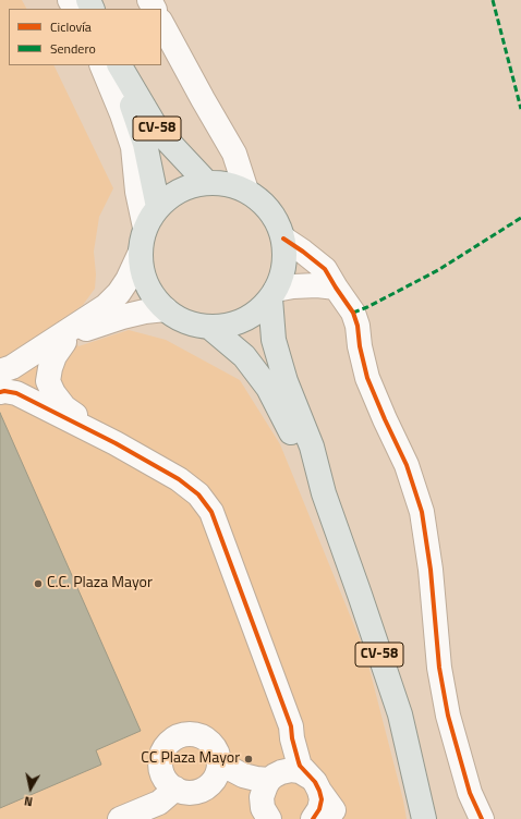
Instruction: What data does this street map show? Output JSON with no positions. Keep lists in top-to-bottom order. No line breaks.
{"streets":{"main road":["CV-58"]},"places":["C.C. Plaza Mayor","CC Plaza Mayor"],"legend":["Ciclovía","Sendero"],"north":"bottom"}
